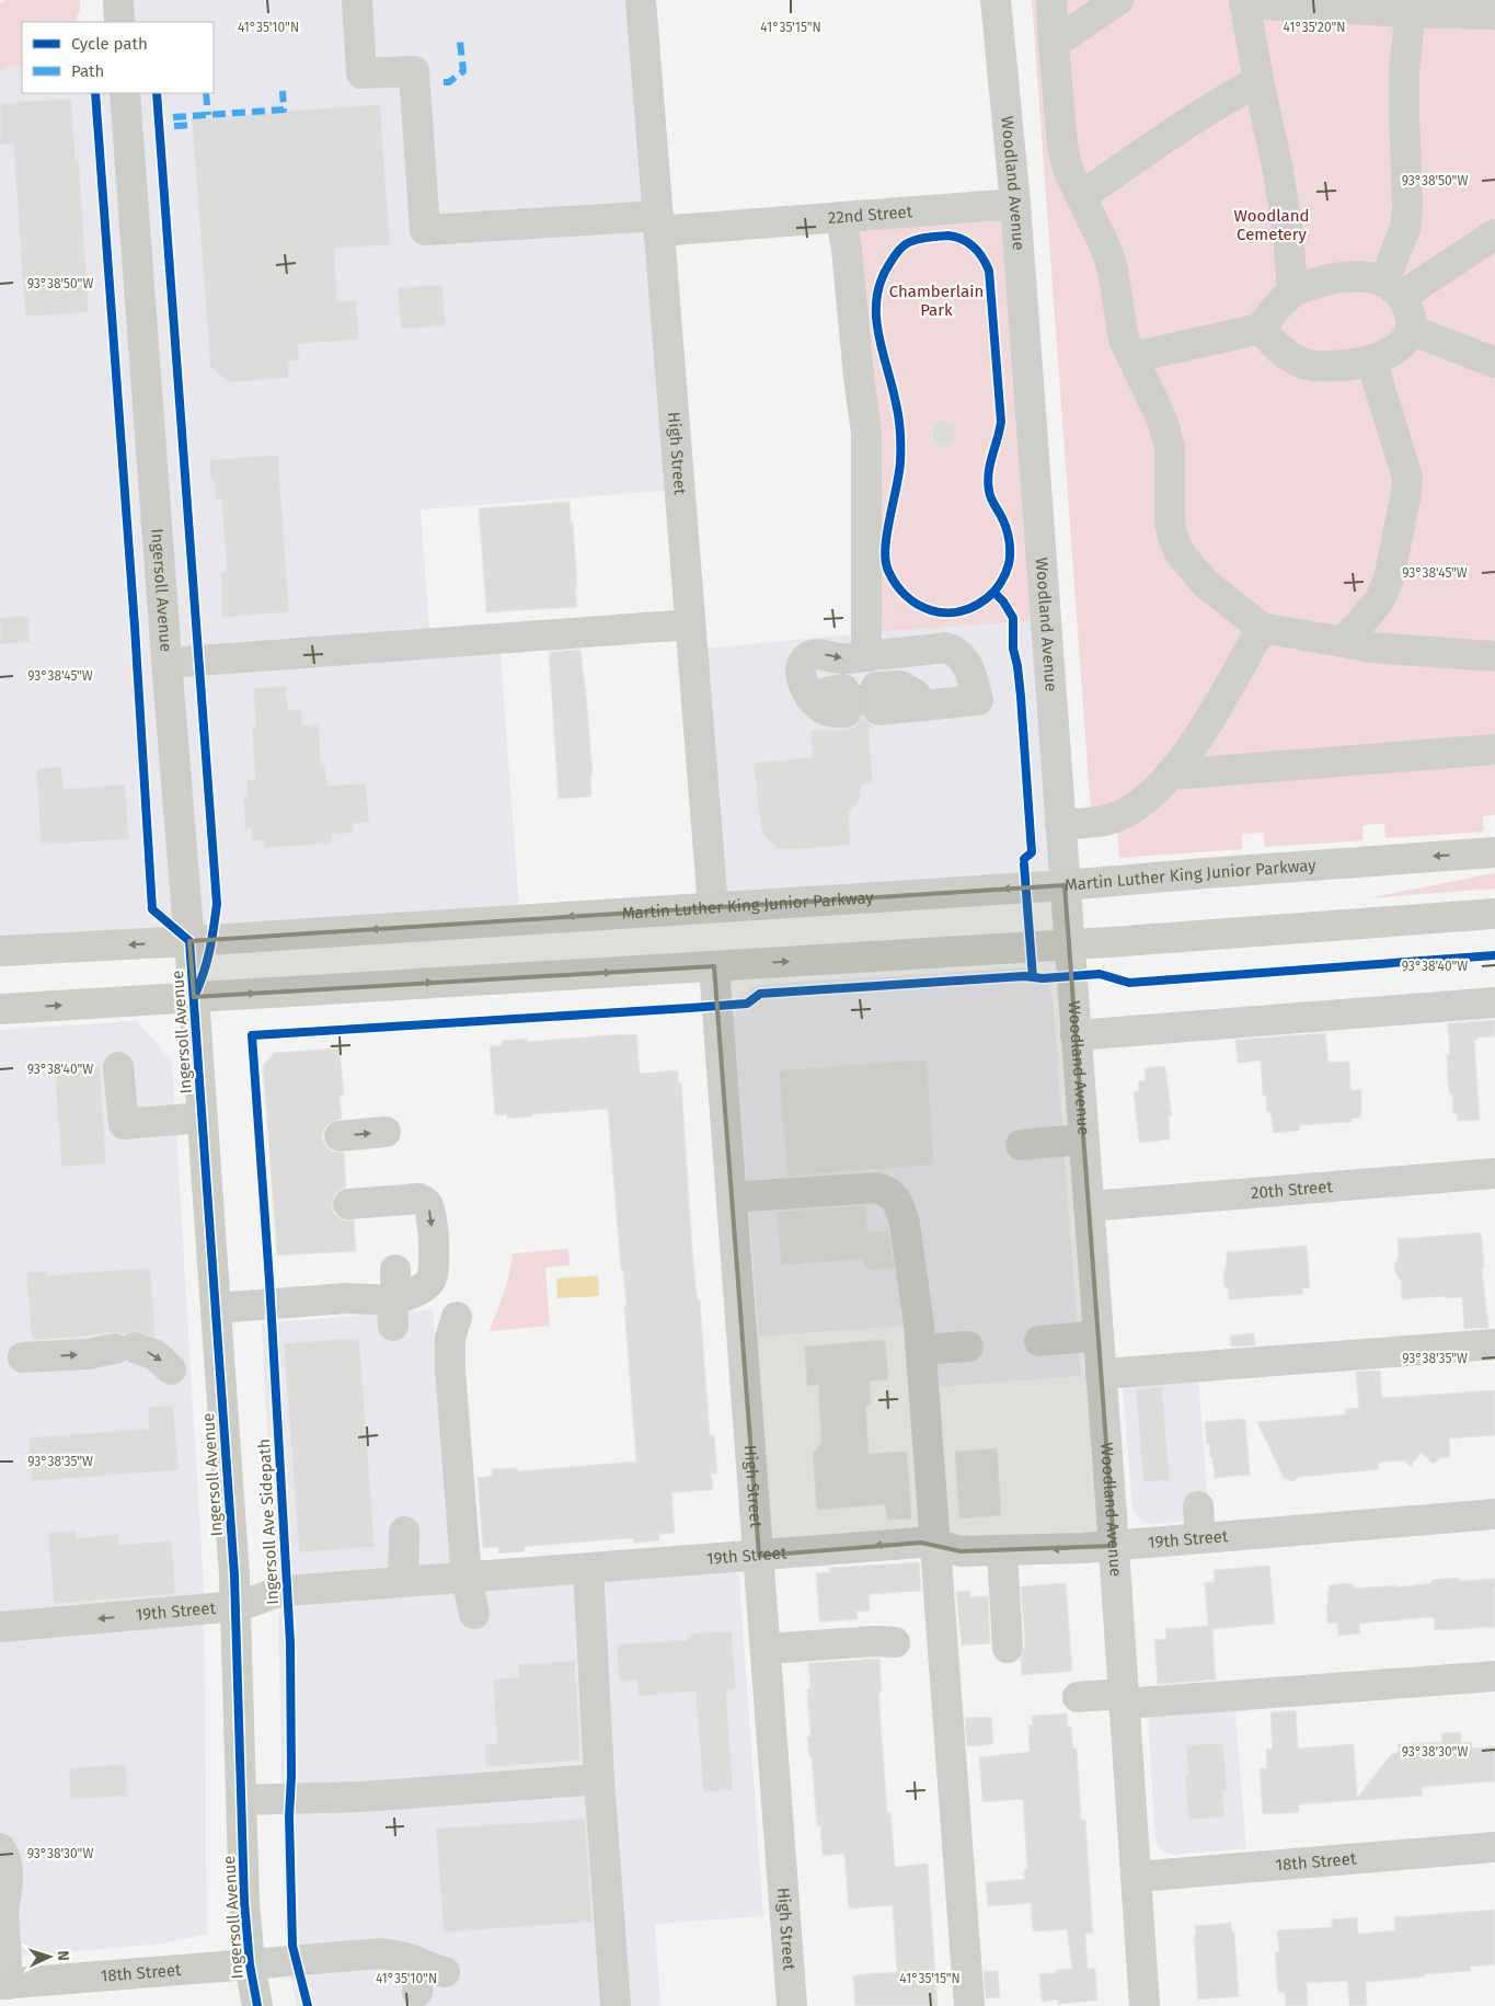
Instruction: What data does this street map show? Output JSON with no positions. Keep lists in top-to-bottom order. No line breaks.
{"streets":{"main road":["Ingersoll Avenue","Martin Luther King Junior Parkway","19th Street","18th Street"],"street":["Woodland Avenue","22nd Street","High Street","20th Street"],"cycle path":["Ingersoll Ave Sidepath"]},"crossings":[["Woodland Avenue","22nd Street"],["Woodland Avenue","Martin Luther King Junior Parkway"],["Woodland Avenue","20th Street"],["Woodland Avenue","19th Street"],["Woodland Avenue","18th Street"],["22nd Street","High Street"],["High Street","Martin Luther King Junior Parkway"],["High Street","19th Street"],["Ingersoll Avenue","Martin Luther King Junior Parkway"],["Ingersoll Avenue","19th Street"],["Ingersoll Avenue","18th Street"]],"parks":["Woodland Cemetery","Chamberlain Park"],"legend":["Cycle path","Path"],"north":"right","coordinates":["41°35'10\"N","41°35'15\"N","41°35'20\"N","93°38'50\"W","93°38'45\"W","93°38'40\"W","93°38'35\"W","93°38'30\"W"]}
